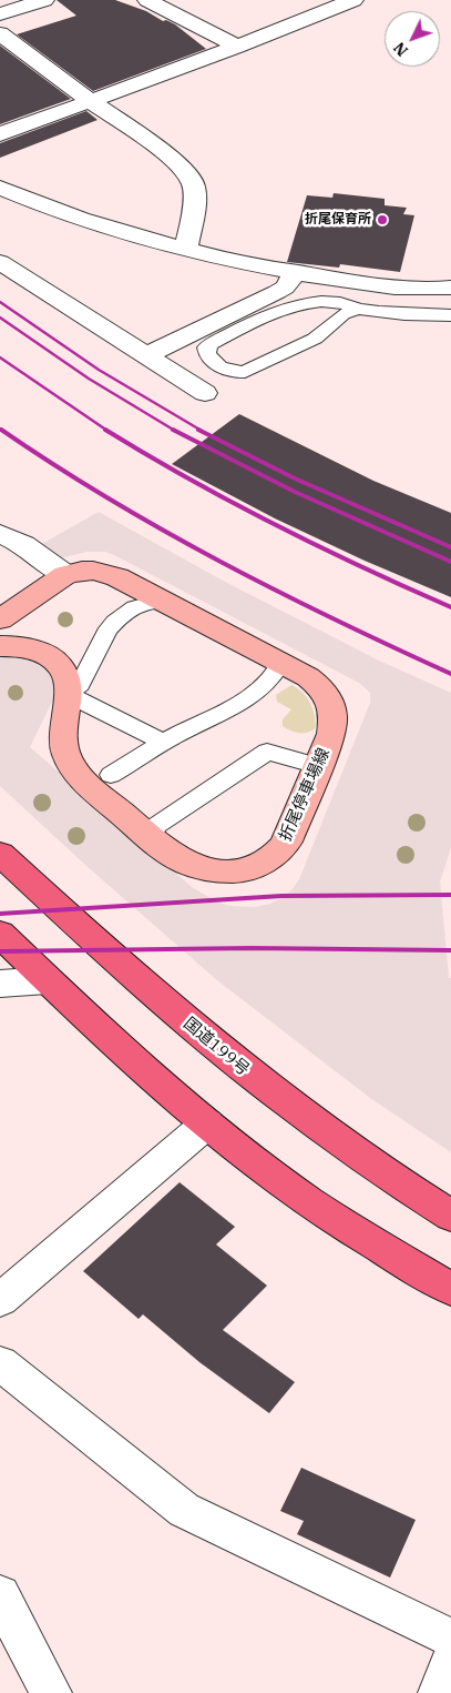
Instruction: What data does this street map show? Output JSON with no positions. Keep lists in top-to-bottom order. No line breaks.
{"streets":{"highway":["国道199号"],"main road":["折尾停車場線"]},"places":["折尾保育所"],"north":"bottom left"}
